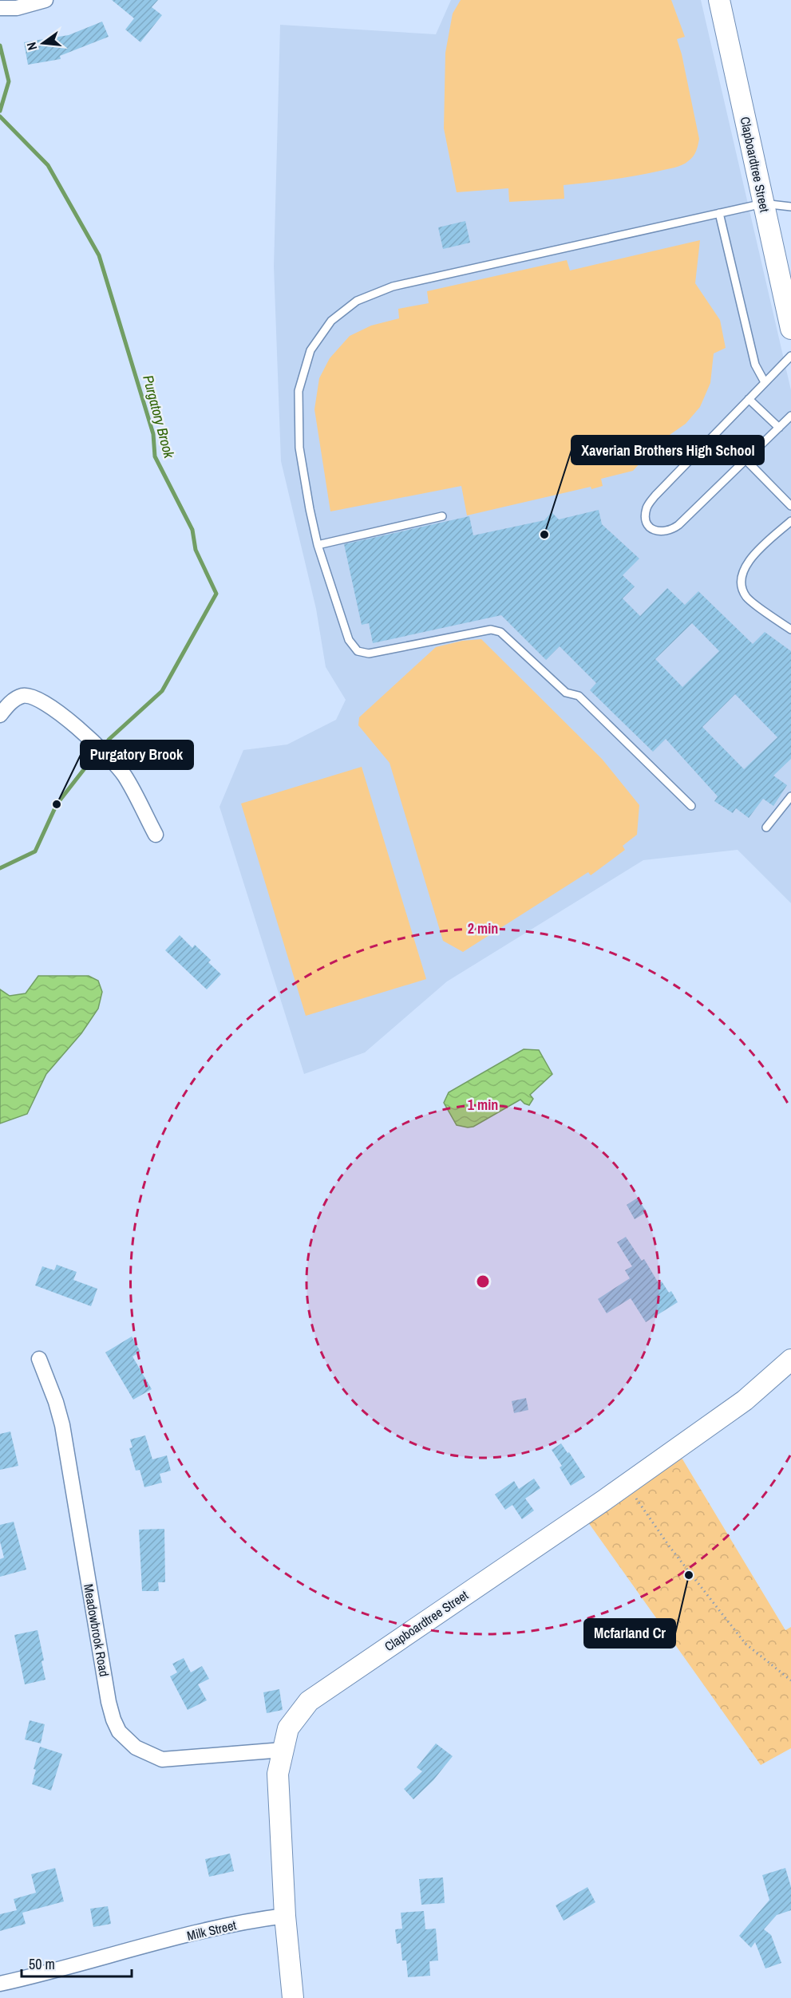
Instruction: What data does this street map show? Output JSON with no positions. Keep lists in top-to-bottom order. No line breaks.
{"streets":{"main road":["Clapboardtree Street"],"street":["Meadowbrook Road","Milk Street"]},"crossings":[["Clapboardtree Street","Meadowbrook Road"],["Clapboardtree Street","Milk Street"]],"water":["Purgatory Brook"],"places":["Xaverian Brothers High School","Purgatory Brook","Mcfarland Cr"],"scale_bar":"50 m","north":"left","rings":["2 min","1 min"]}
